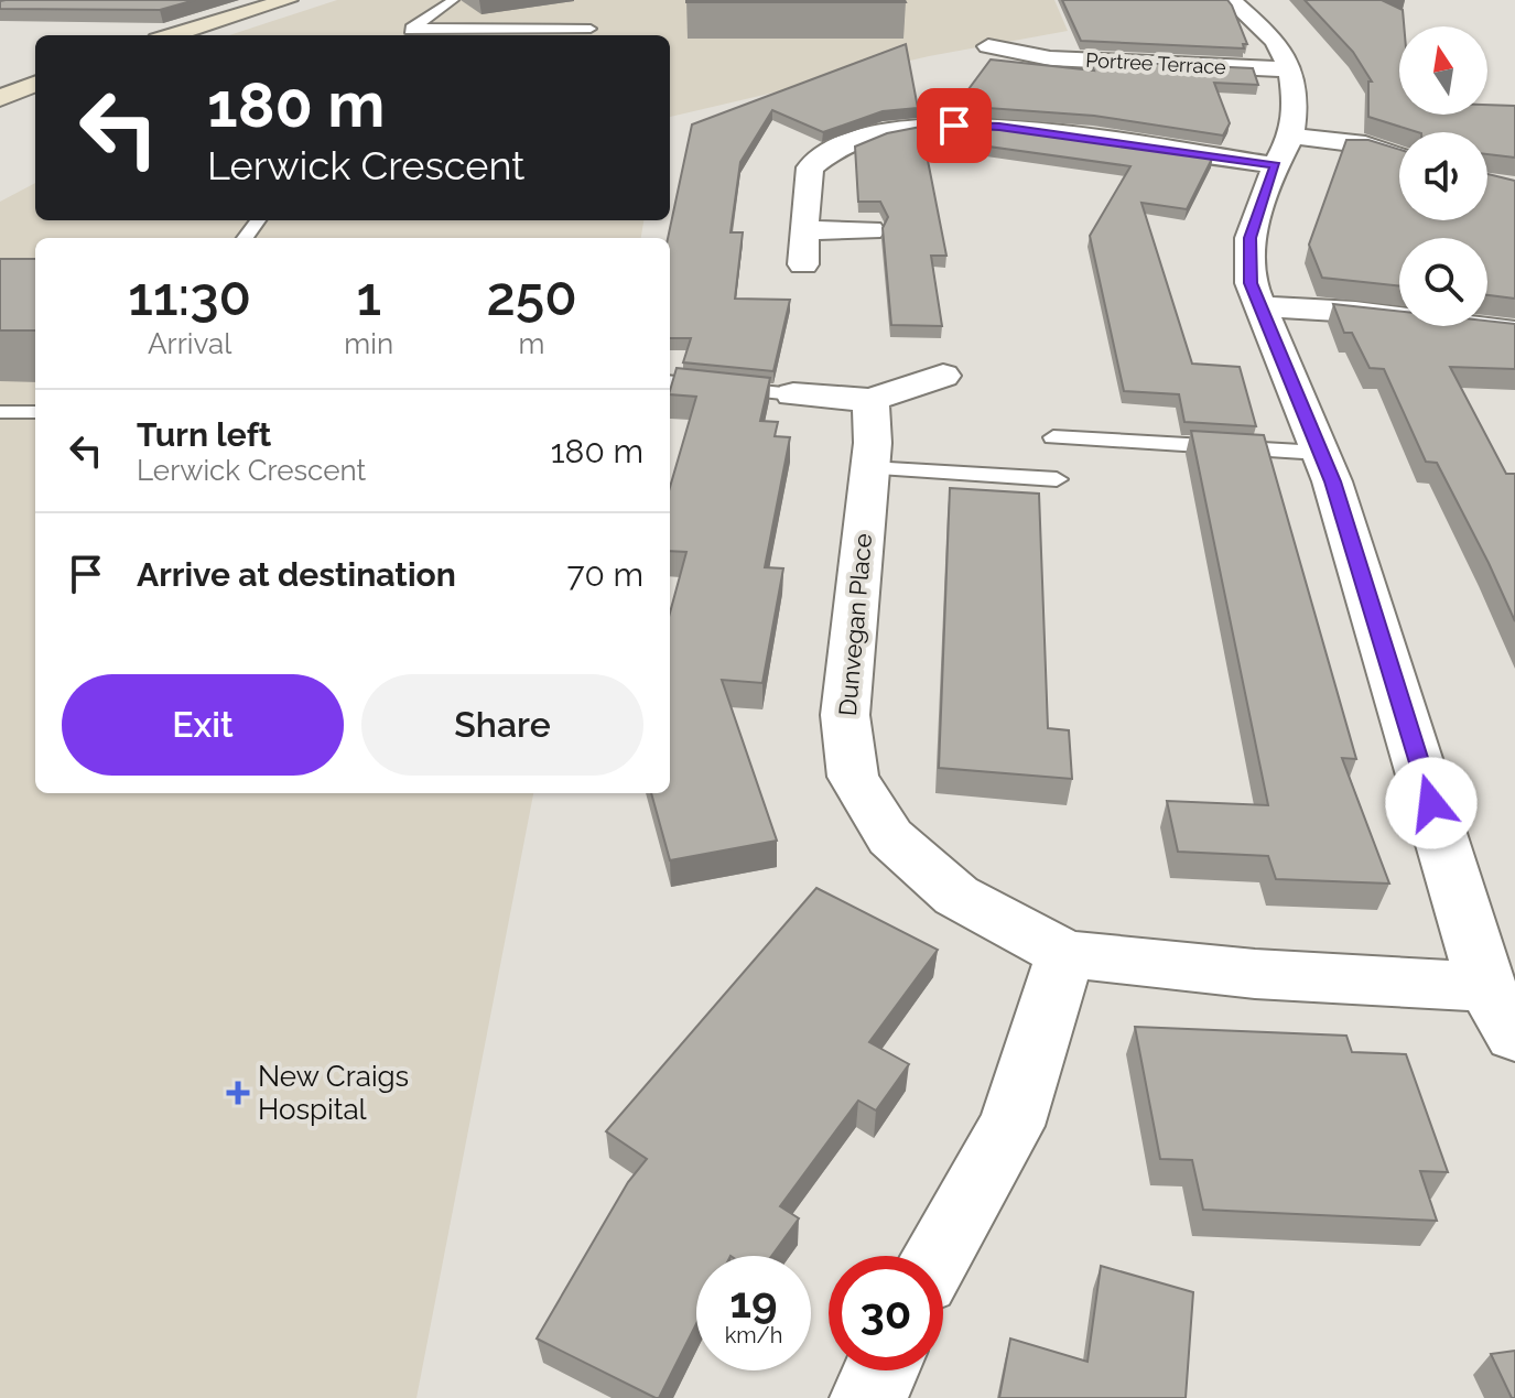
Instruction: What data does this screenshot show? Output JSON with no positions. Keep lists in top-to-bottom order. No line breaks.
{"streets":{"street":["Portree Terrace","Dunvegan Place"]},"places":{"health":["New Craigs Hospital"]},"north":"top","page":{"turn":["180 m","Lerwick Crescent"],"eta":["11:30","Arrival","1","min","250","m"],"list":[{"name":"Turn left","note":"Lerwick Crescent","value":"180 m"},{"name":"Arrive at destination","value":"70 m"}],"buttons":["Exit","Share"],"speed":"19 km/h","limit":"30"}}
